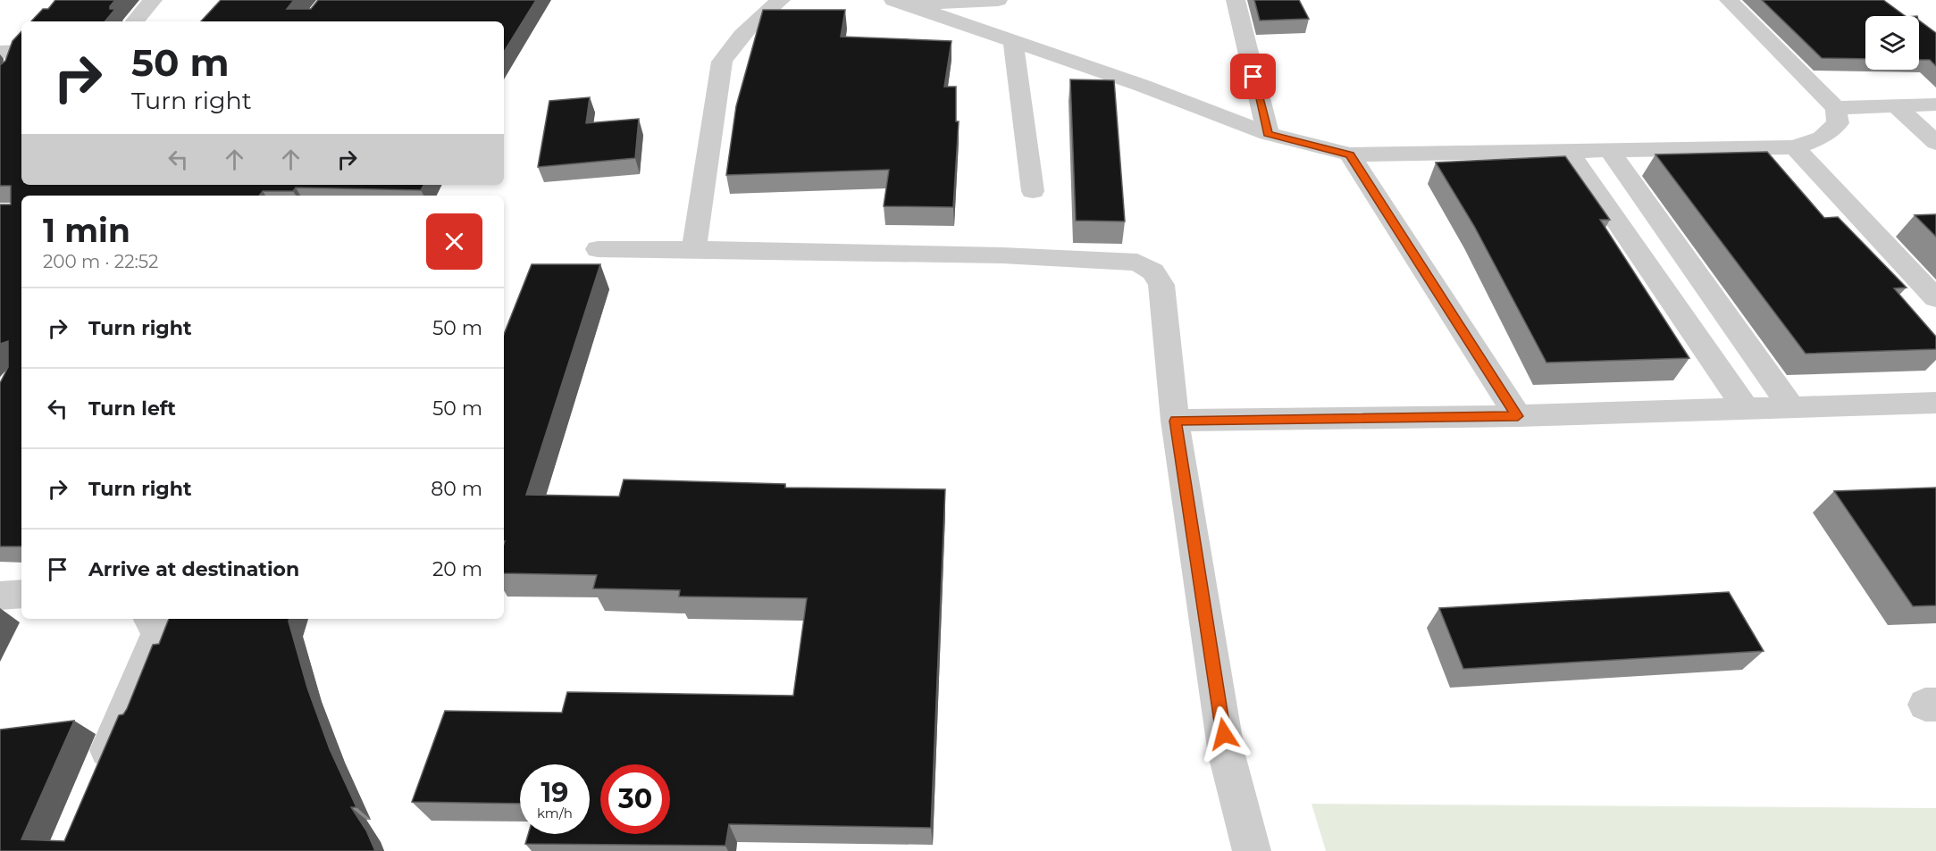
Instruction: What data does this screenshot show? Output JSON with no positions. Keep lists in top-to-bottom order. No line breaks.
{"page":{"turn":["50 m","Turn right"],"heading":["1 min","200 m · 22:52"],"list":[{"name":"Turn right","value":"50 m"},{"name":"Turn left","value":"50 m"},{"name":"Turn right","value":"80 m"},{"name":"Arrive at destination","value":"20 m"}],"speed":"19 km/h","limit":"30"}}
